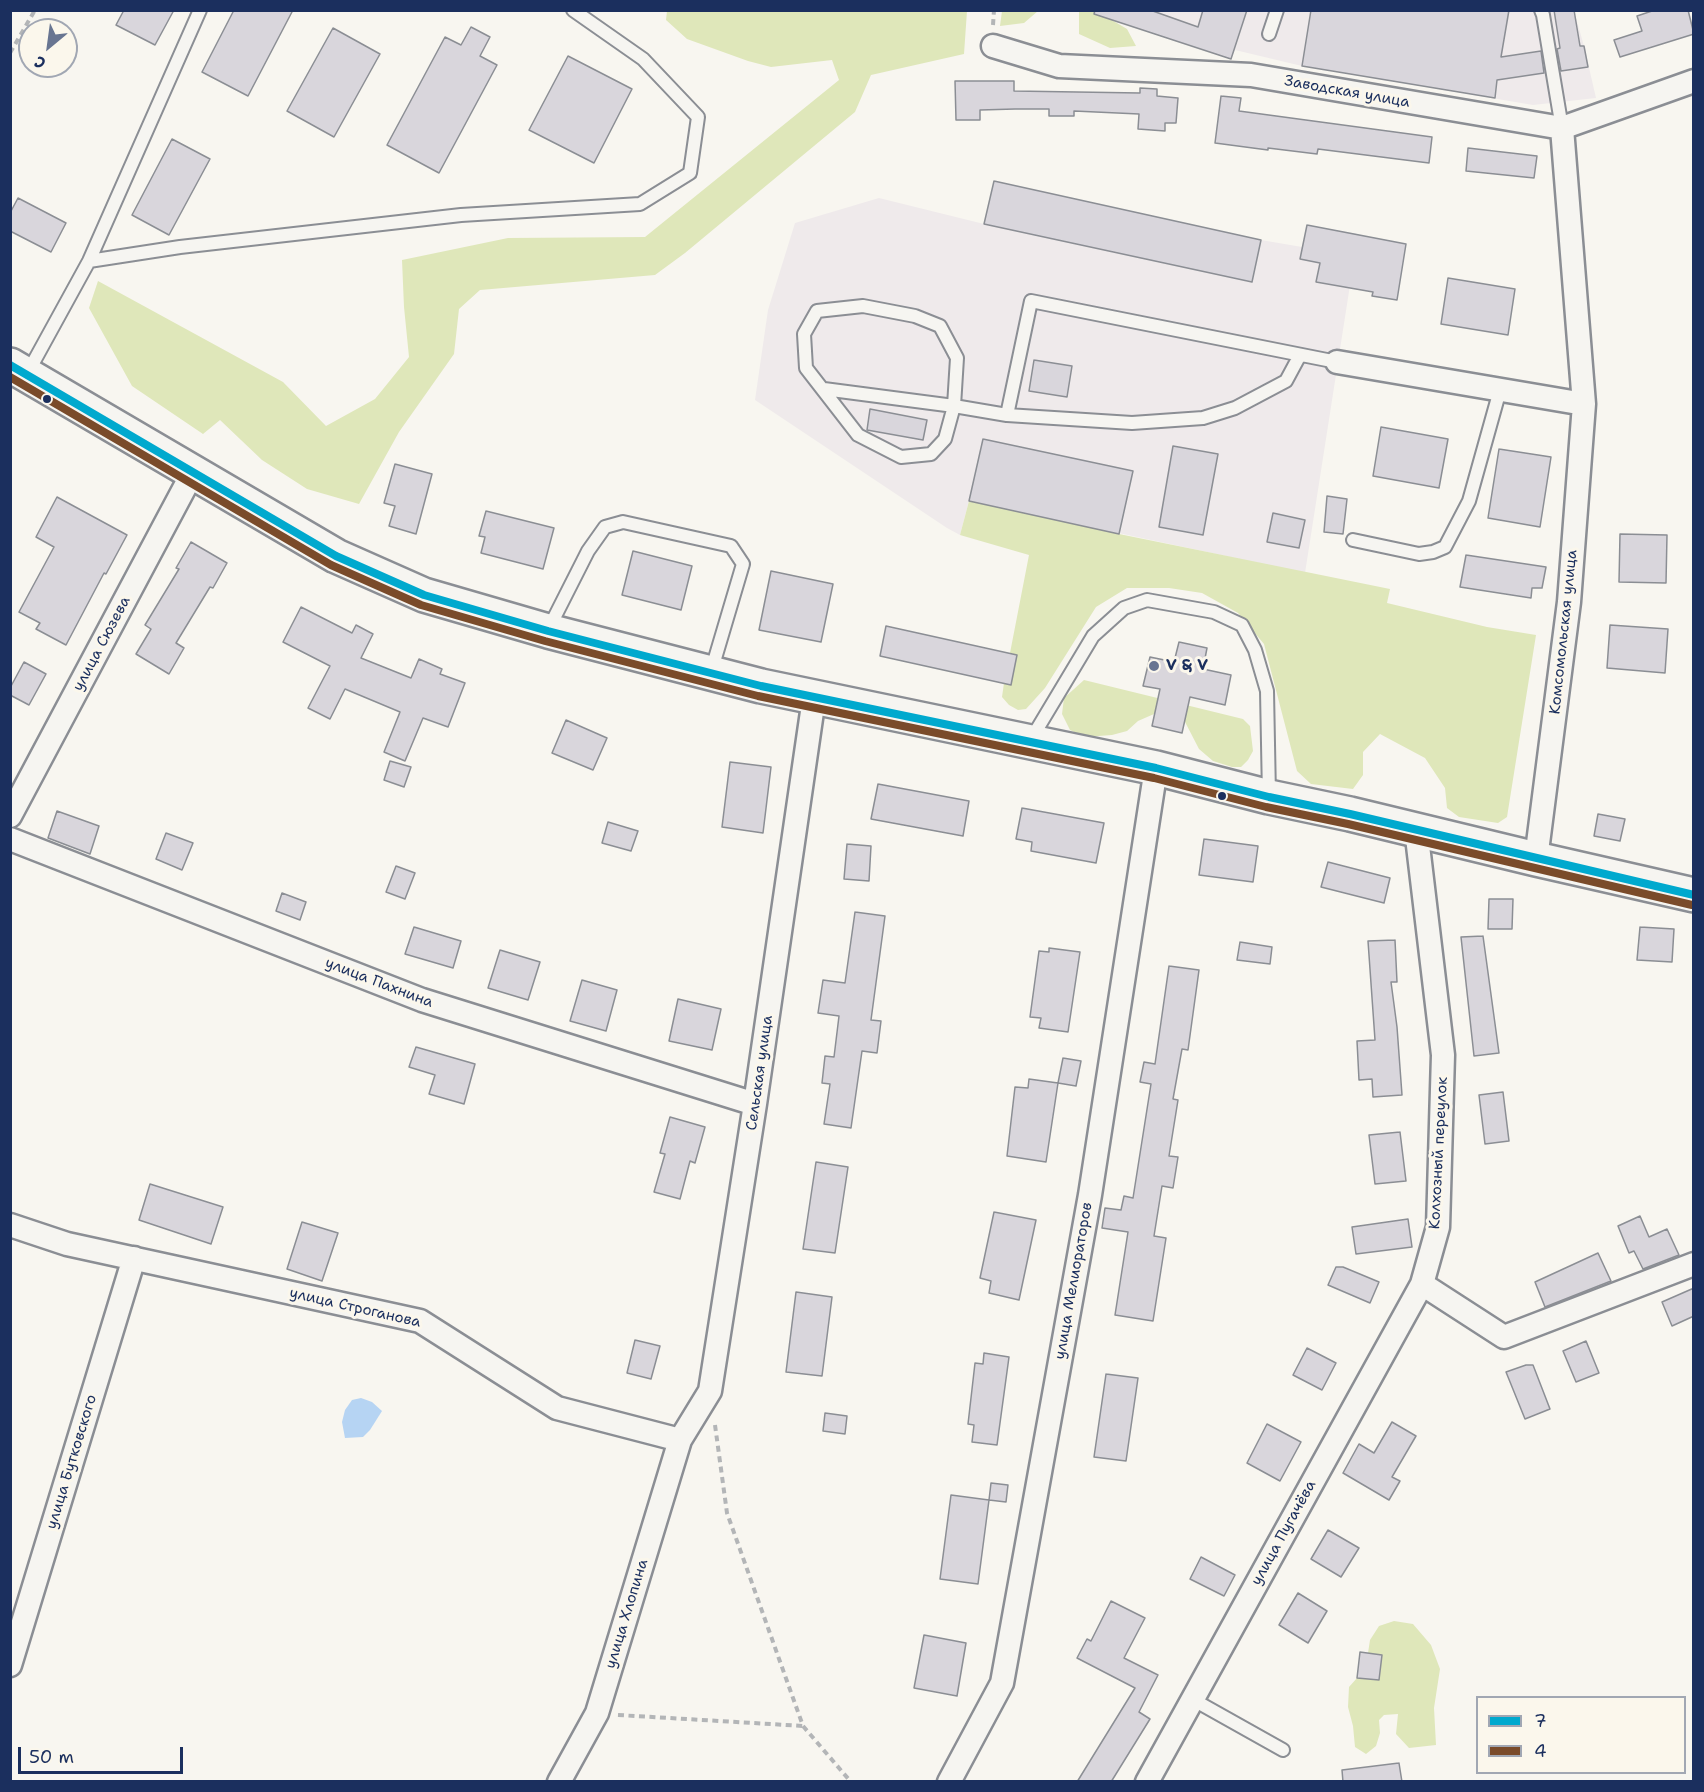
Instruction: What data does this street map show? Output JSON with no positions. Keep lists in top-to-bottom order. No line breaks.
{"streets":{"street":["Заводская улица","Комсомольская улица","улица Сюзева","улица Пахнина","Сельская улица","Колхозный переулок","улица Мелиораторов","улица Строганова","улица Бутковского","улица Пугачёва","улица Хлопина"]},"crossings":[["Заводская улица","Комсомольская улица"],["улица Пахнина","Сельская улица"],["Сельская улица","улица Строганова"],["Сельская улица","улица Хлопина"],["Колхозный переулок","улица Пугачёва"],["улица Строганова","улица Бутковского"],["улица Строганова","улица Хлопина"]],"places":["V & V"],"lines":["transit line 7","transit line 4"],"legend":["7","4"],"scale_bar":"50 m","north":"bottom left"}
